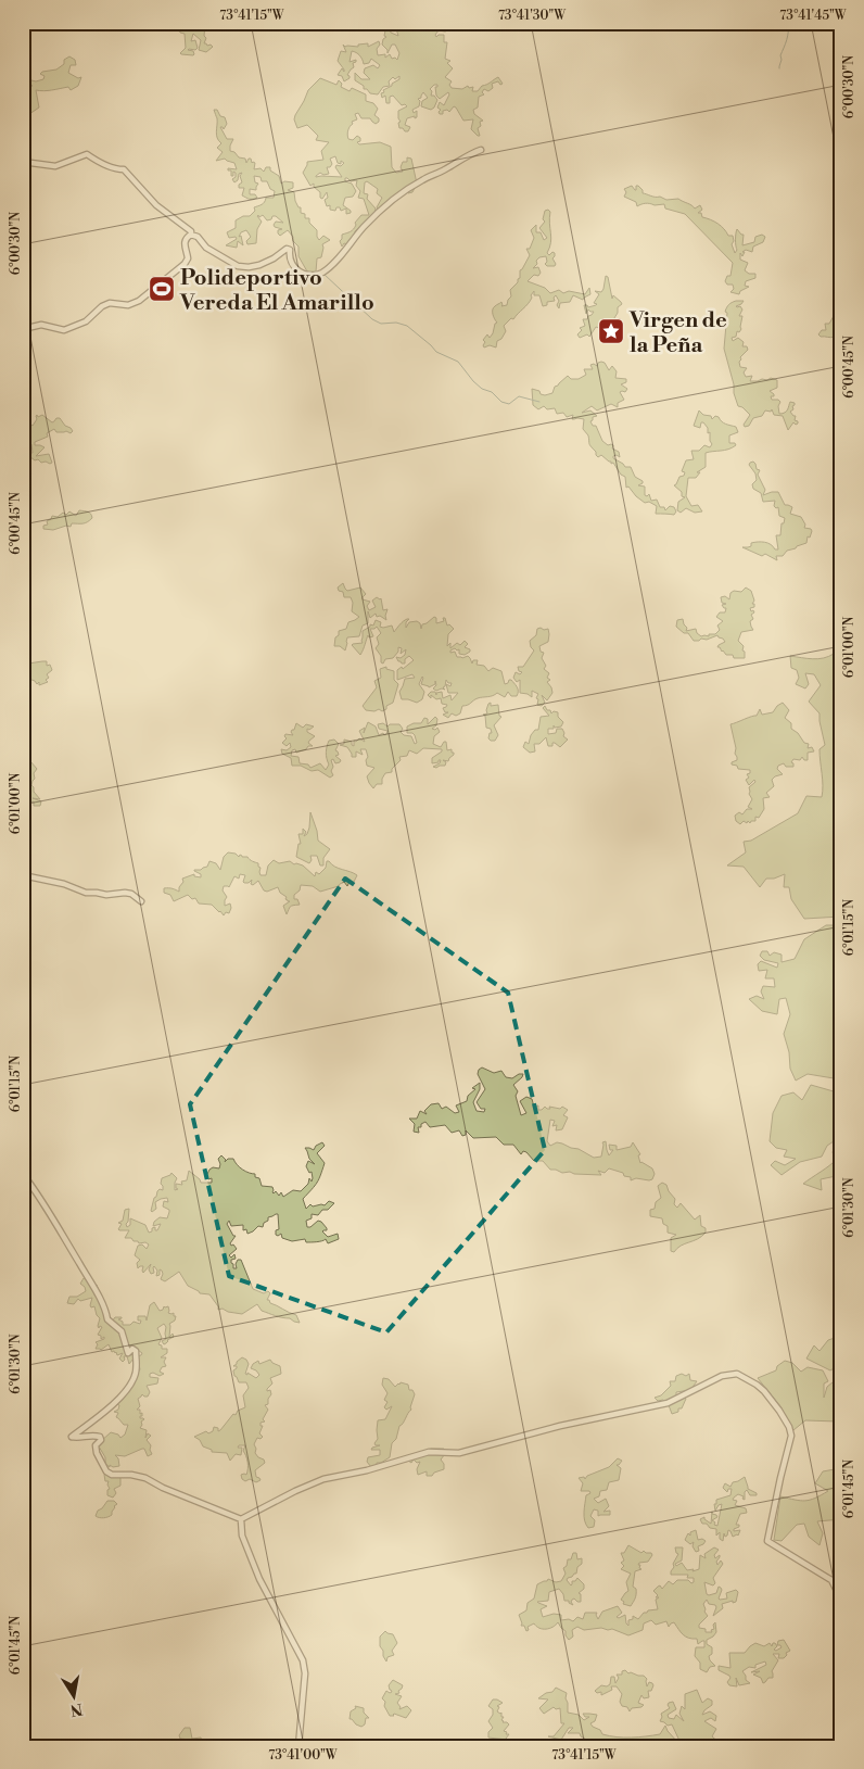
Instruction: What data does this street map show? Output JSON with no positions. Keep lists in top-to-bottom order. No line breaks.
{"places":{"sports":["Polideportivo Vereda El Amarillo"],"place":["Virgen de la Peña"]},"north":"bottom","coordinates":["73°41'15\"W","73°41'30\"W","73°41'45\"W","6°00'30\"N","6°00'45\"N","6°01'00\"N","6°01'15\"N","6°01'30\"N","6°01'45\"N","73°41'00\"W"]}
